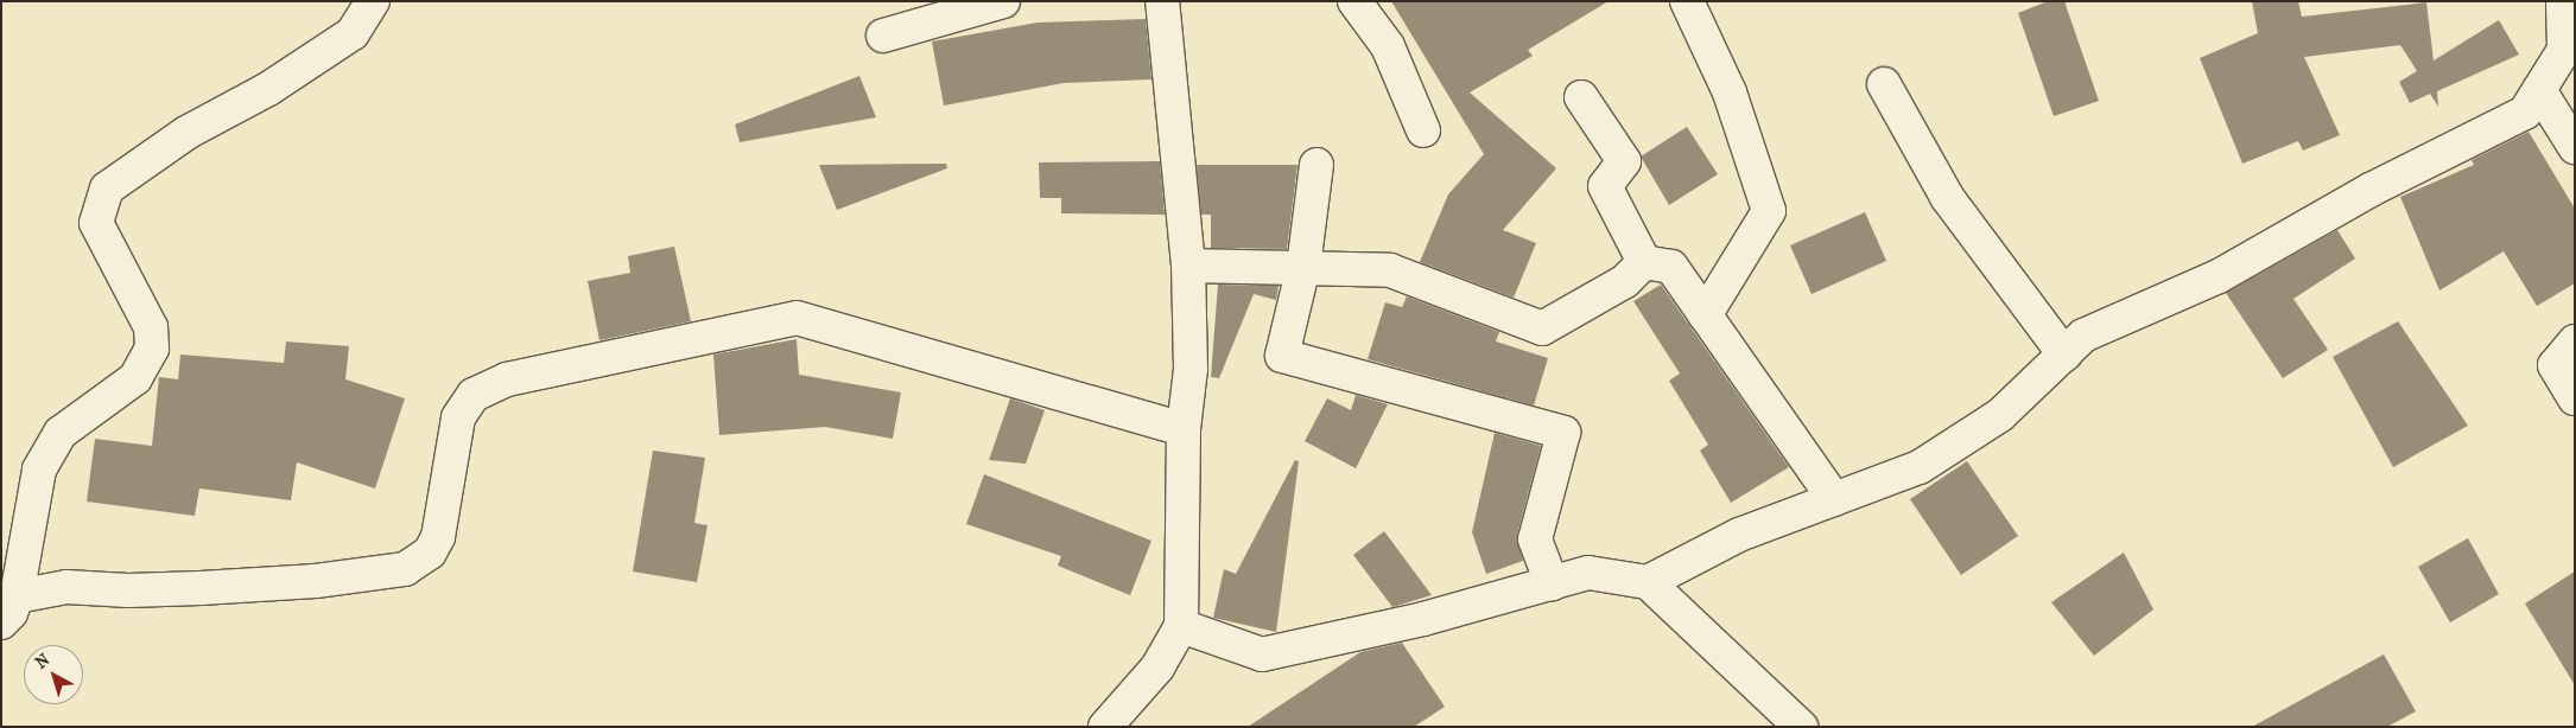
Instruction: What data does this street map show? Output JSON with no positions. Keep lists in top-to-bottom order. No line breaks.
{"north":"top left"}
